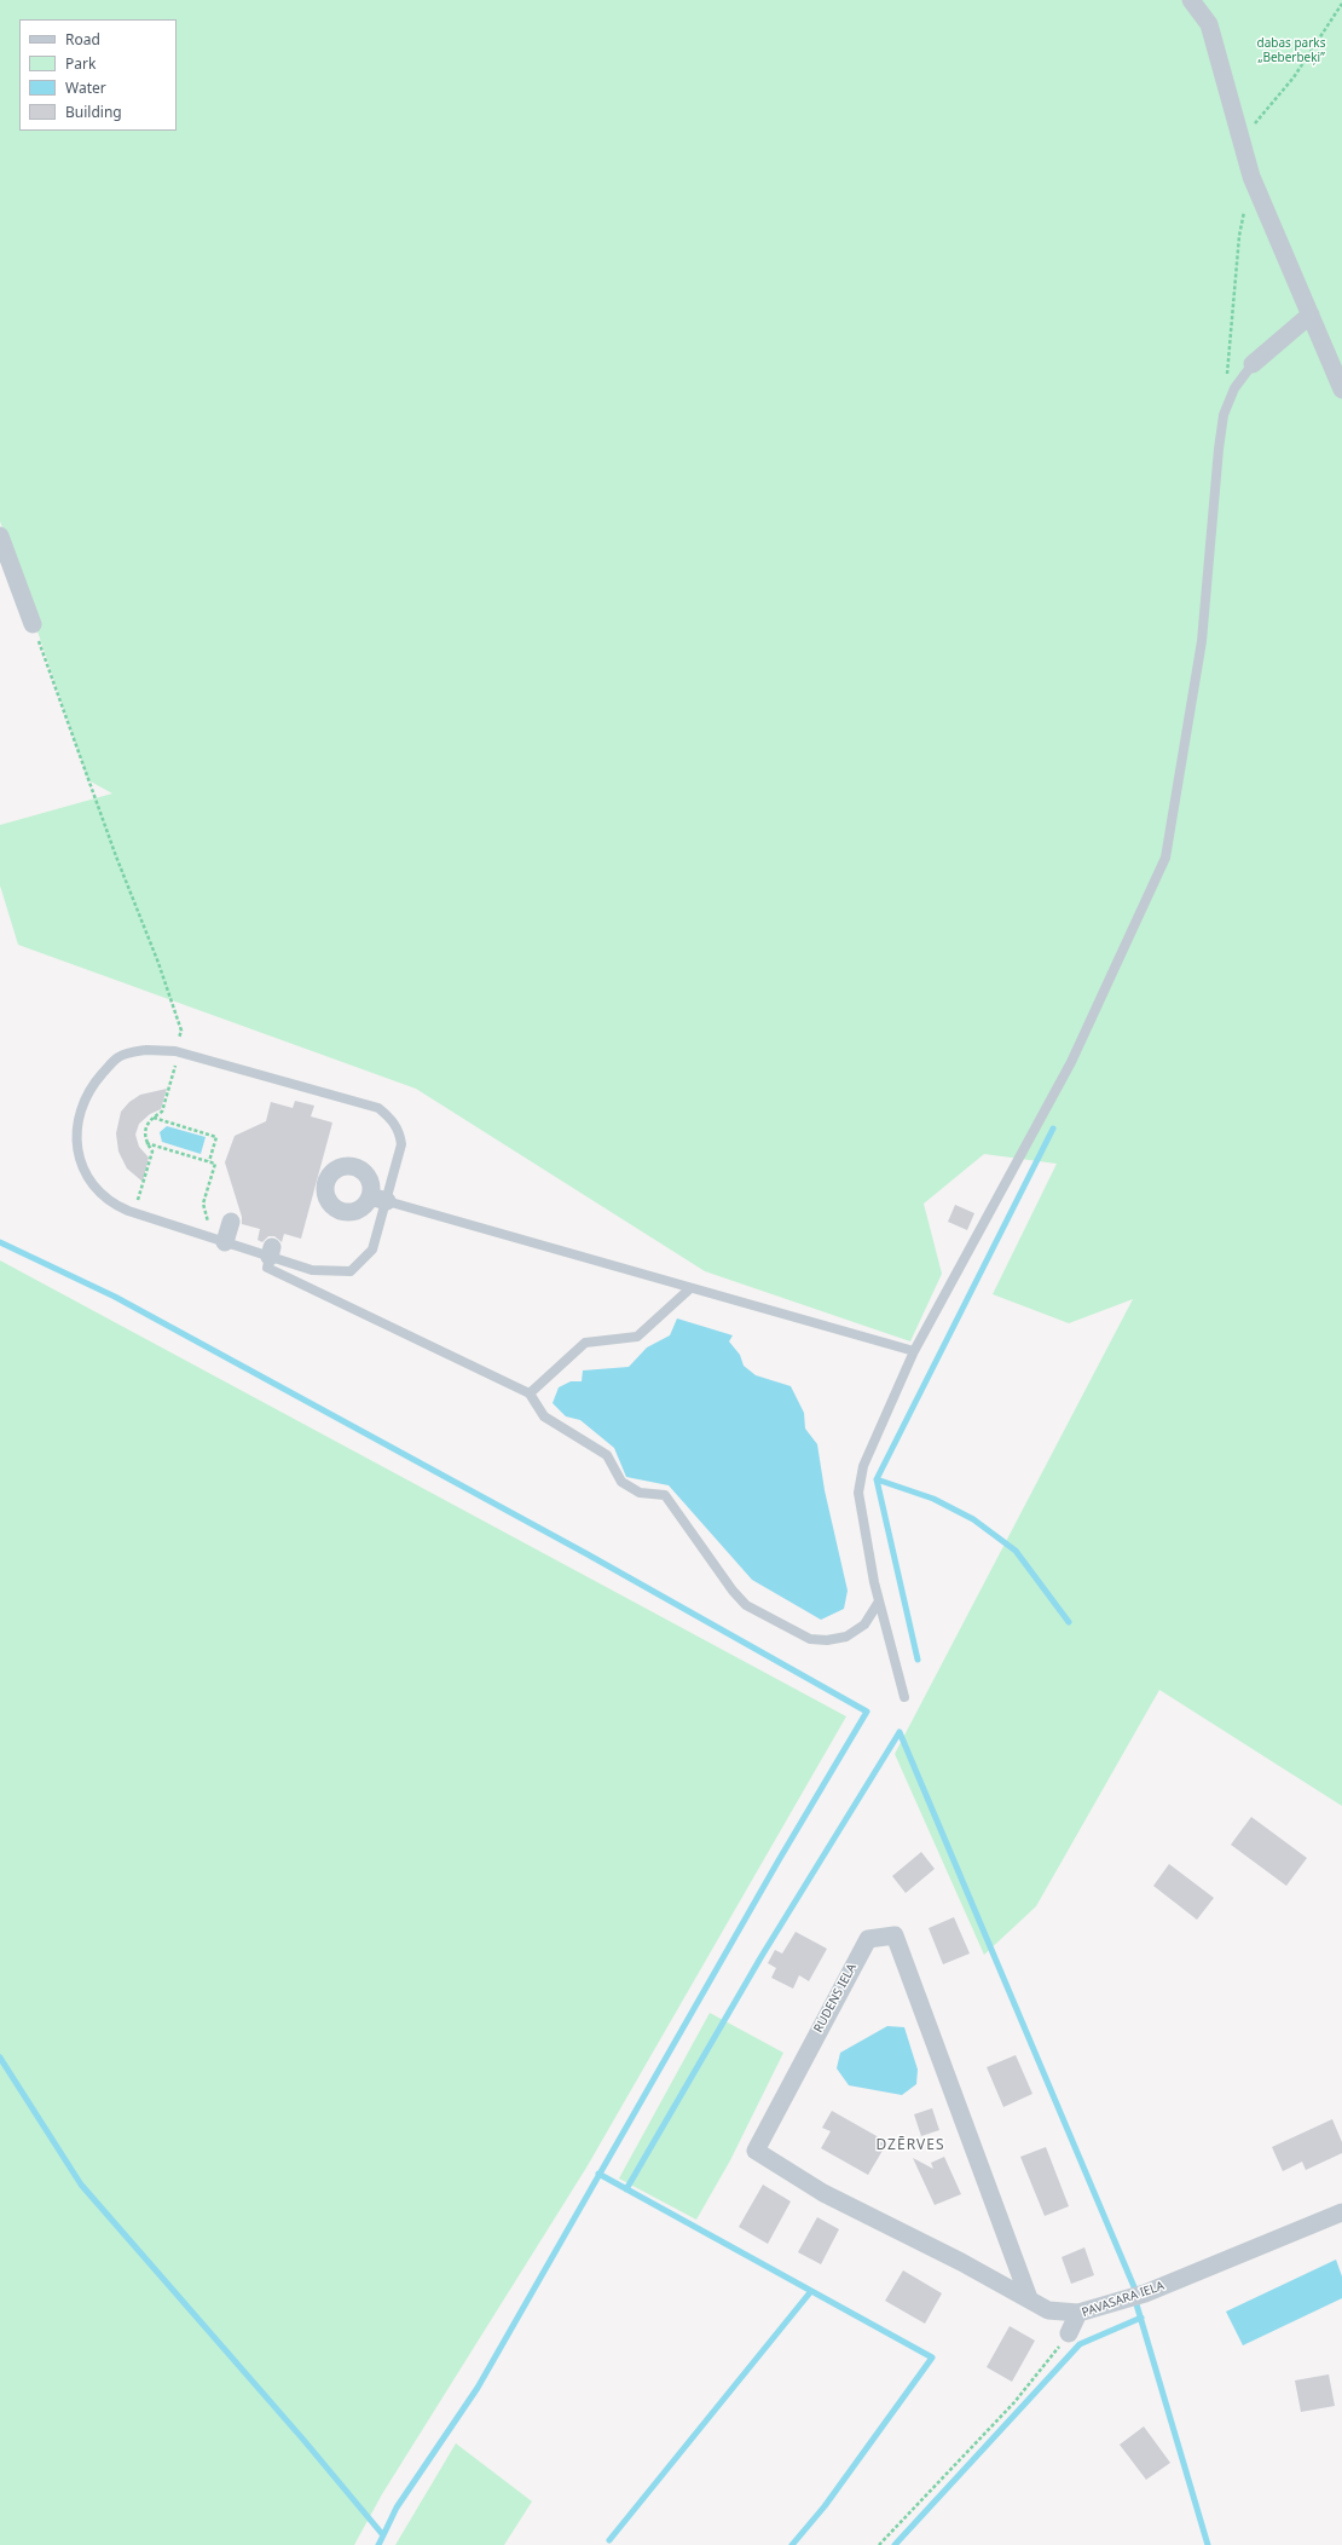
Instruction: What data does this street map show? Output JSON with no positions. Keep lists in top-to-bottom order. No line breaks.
{"streets":{"street":["RUDENS IELA","PAVASARA IELA"]},"crossings":[["RUDENS IELA","PAVASARA IELA"]],"districts":["DZĒRVES"],"parks":["dabas parks „Beberbeķi”"],"legend":["Road","Park","Water","Building"]}
